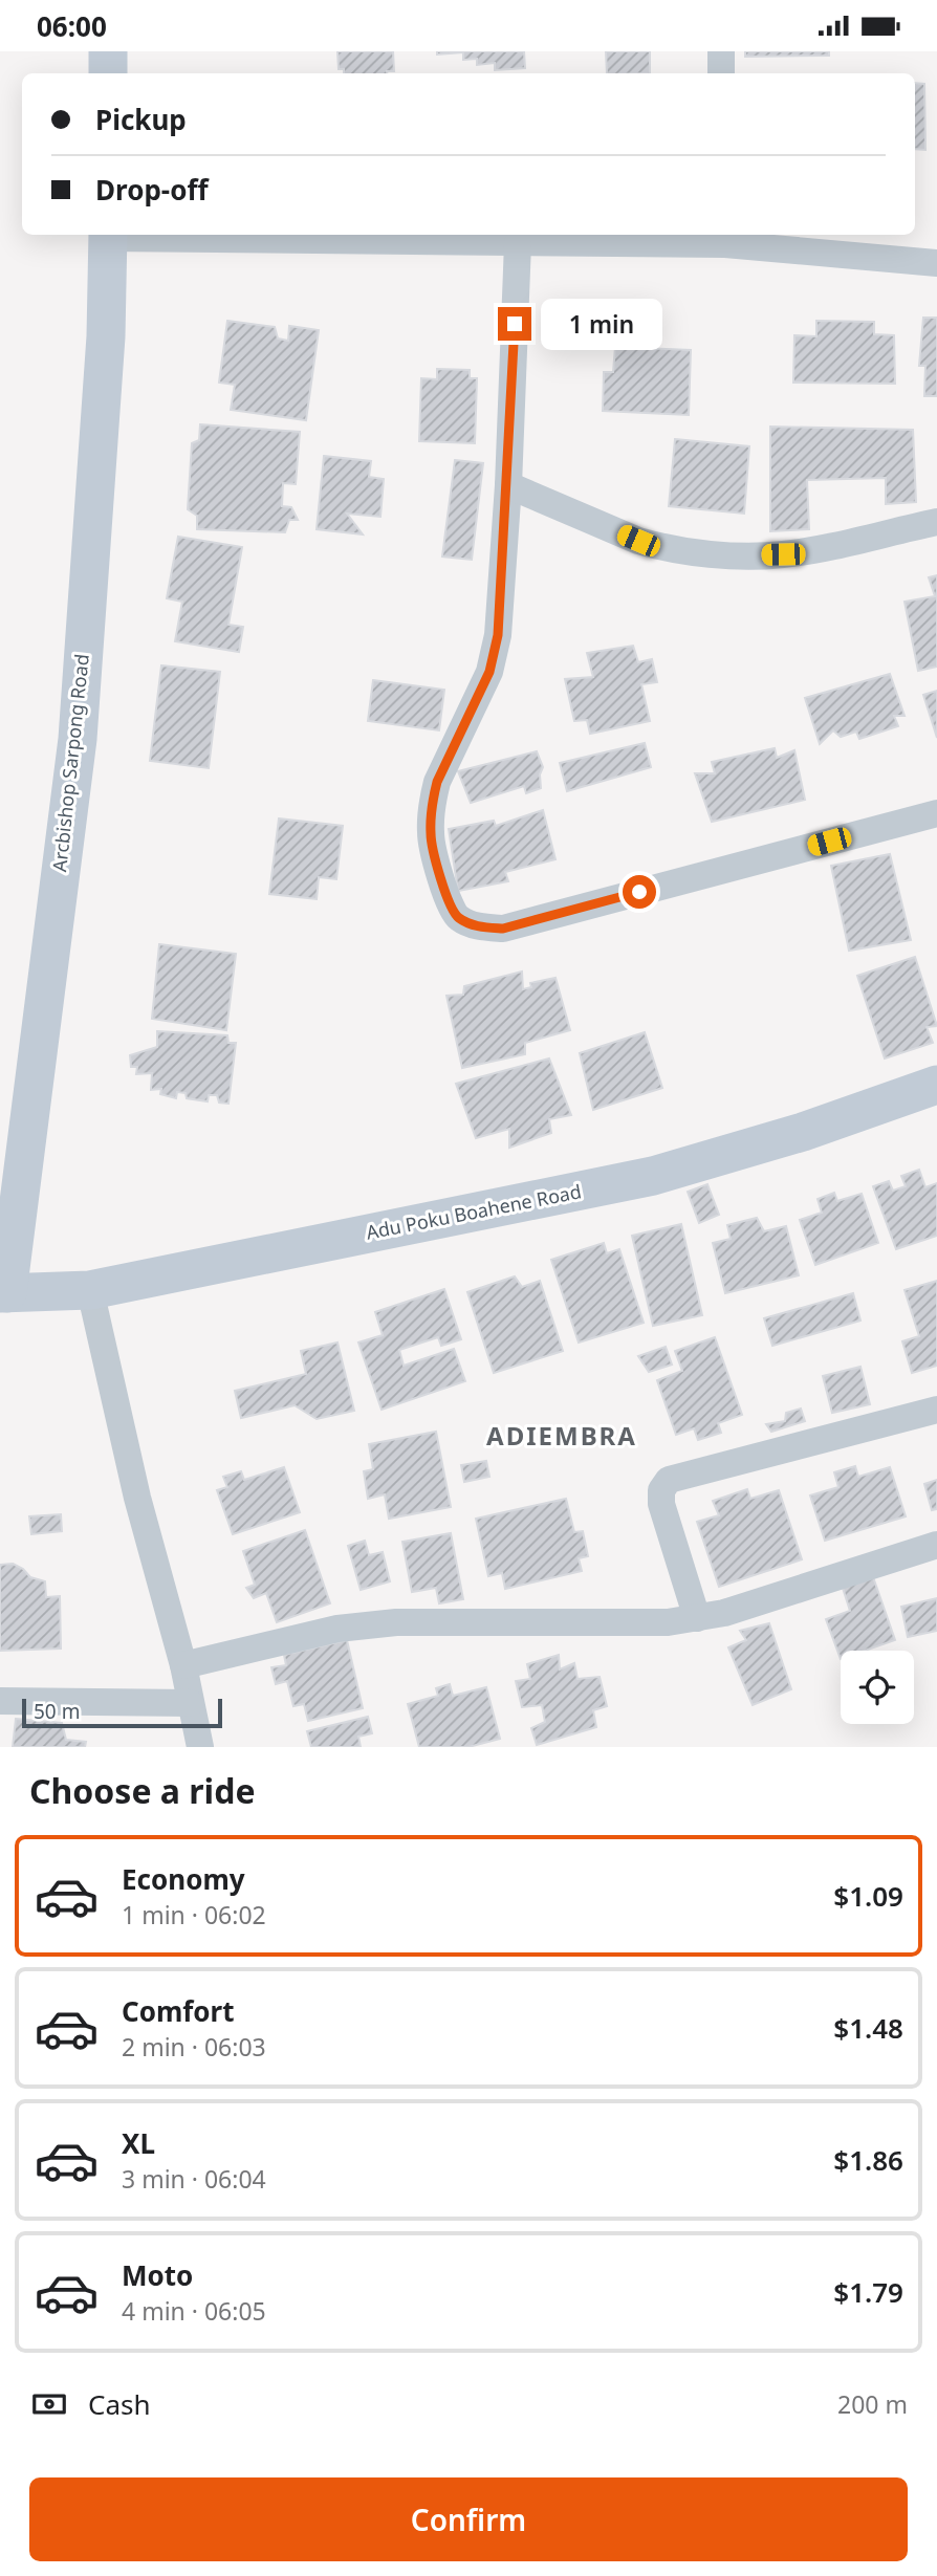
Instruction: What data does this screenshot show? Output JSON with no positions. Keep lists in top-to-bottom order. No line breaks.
{"streets":{"street":["Arcbishop Sarpong Road","Adu Poku Boahene Road"]},"crossings":[["Arcbishop Sarpong Road","Adu Poku Boahene Road"]],"districts":["ADIEMBRA"],"scale_bar":"50 m","page":{"status":"06:00","banner":["Pickup","Drop-off"],"bubble":"1 min","scale":"50 m","heading":"Choose a ride","list":[{"name":"Economy","note":"1 min · 06:02","value":"$1.09"},{"name":"Comfort","note":"2 min · 06:03","value":"$1.48"},{"name":"XL","note":"3 min · 06:04","value":"$1.86"},{"name":"Moto","note":"4 min · 06:05","value":"$1.79"}],"pay":["Cash","200 m"],"buttons":"Confirm"}}
